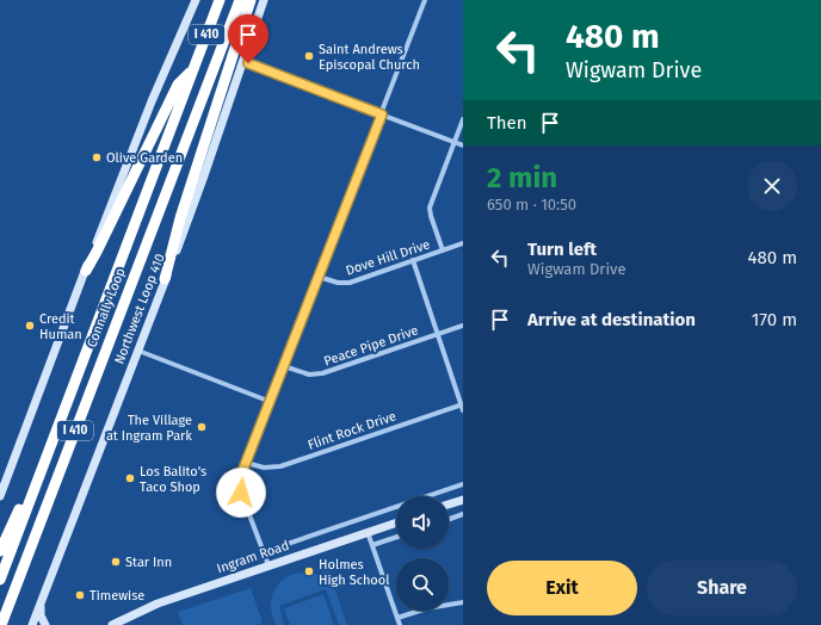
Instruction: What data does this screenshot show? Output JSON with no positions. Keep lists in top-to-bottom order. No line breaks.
{"streets":{"highway":["I 410","Connally Loop"],"main road":["Northwest Loop 410","Ingram Road"],"street":["Dove Hill Drive","Peace Pipe Drive","Flint Rock Drive"]},"places":["Saint Andrews Episcopal Church","Olive Garden","Credit Human","The Village at Ingram Park","Los Balito's Taco Shop","Star Inn","Holmes High School","Timewise"],"page":{"turn":["480 m","Wigwam Drive"],"then":"Then","heading":["2 min","650 m · 10:50"],"list":[{"name":"Turn left","note":"Wigwam Drive","value":"480 m"},{"name":"Arrive at destination","value":"170 m"}],"buttons":["Exit","Share"]}}
